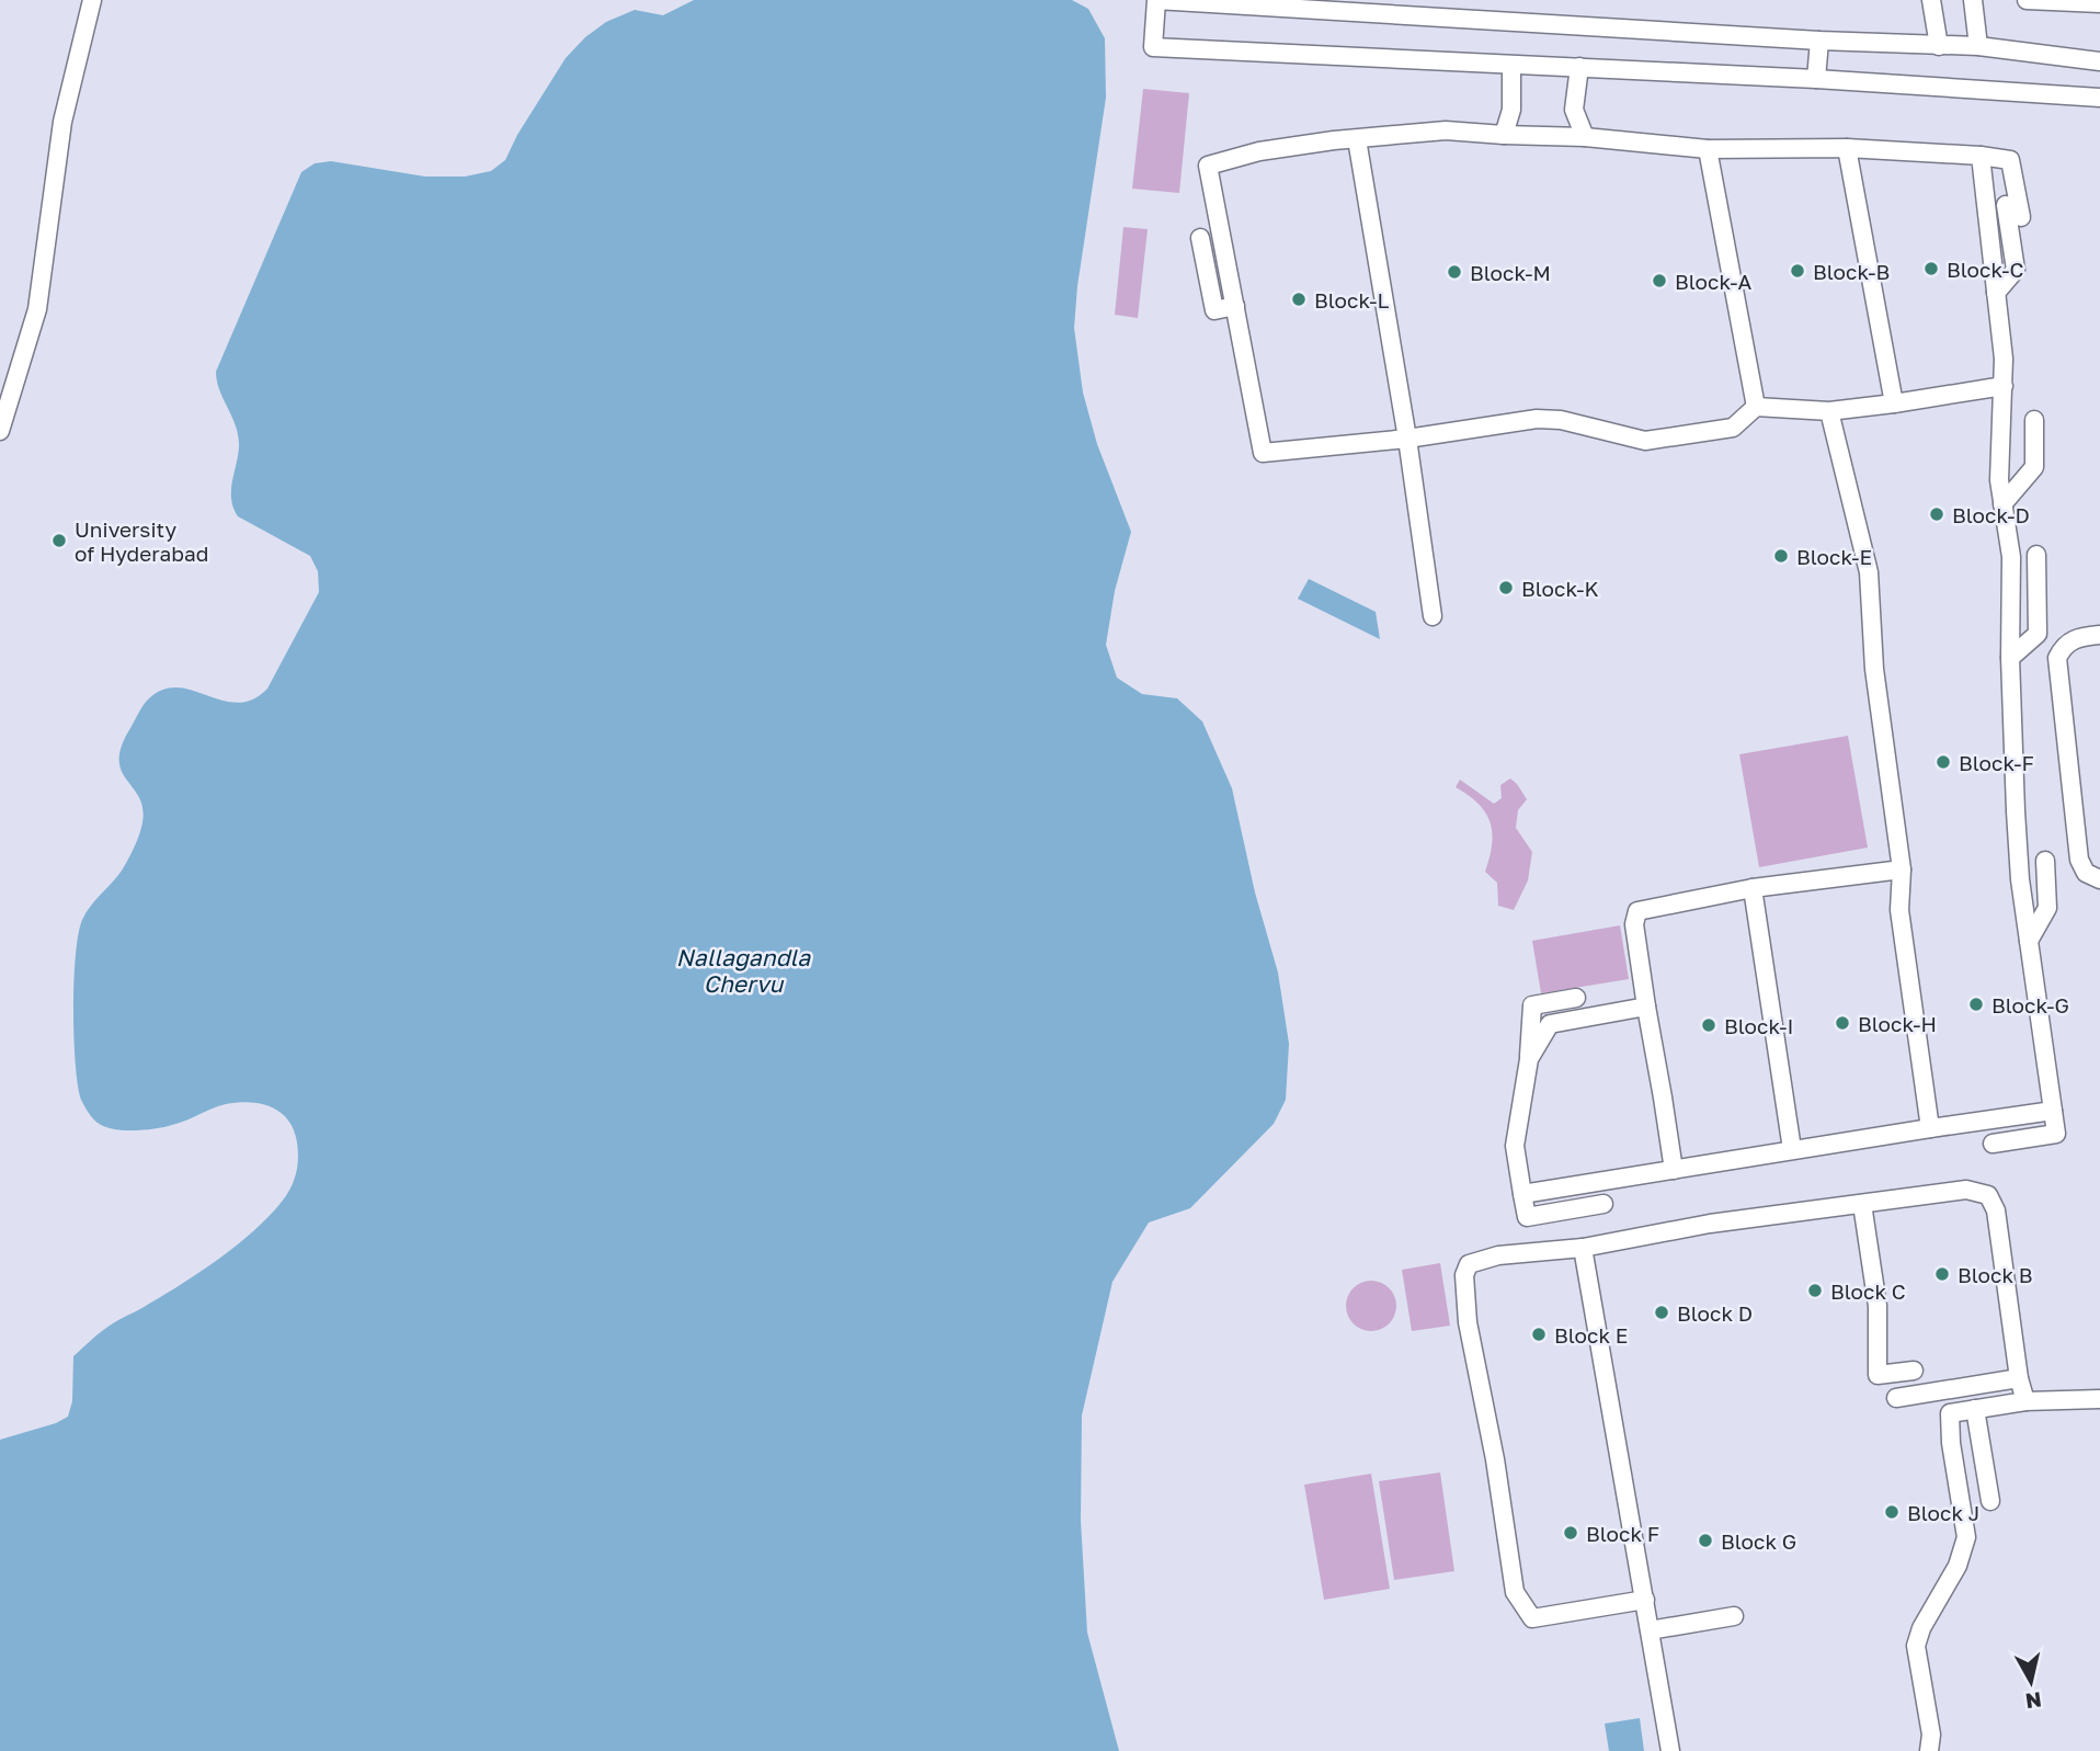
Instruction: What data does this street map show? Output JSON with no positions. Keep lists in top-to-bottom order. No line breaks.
{"water":["Nallagandla Chervu"],"places":["Block-C","Block-B","Block-M","Block-A","Block-L","Block-D","University of Hyderabad","Block-E","Block-K","Block-F","Block-G","Block-H","Block-I","Block B","Block C","Block D","Block E","Block J","Block F","Block G"],"north":"bottom"}
